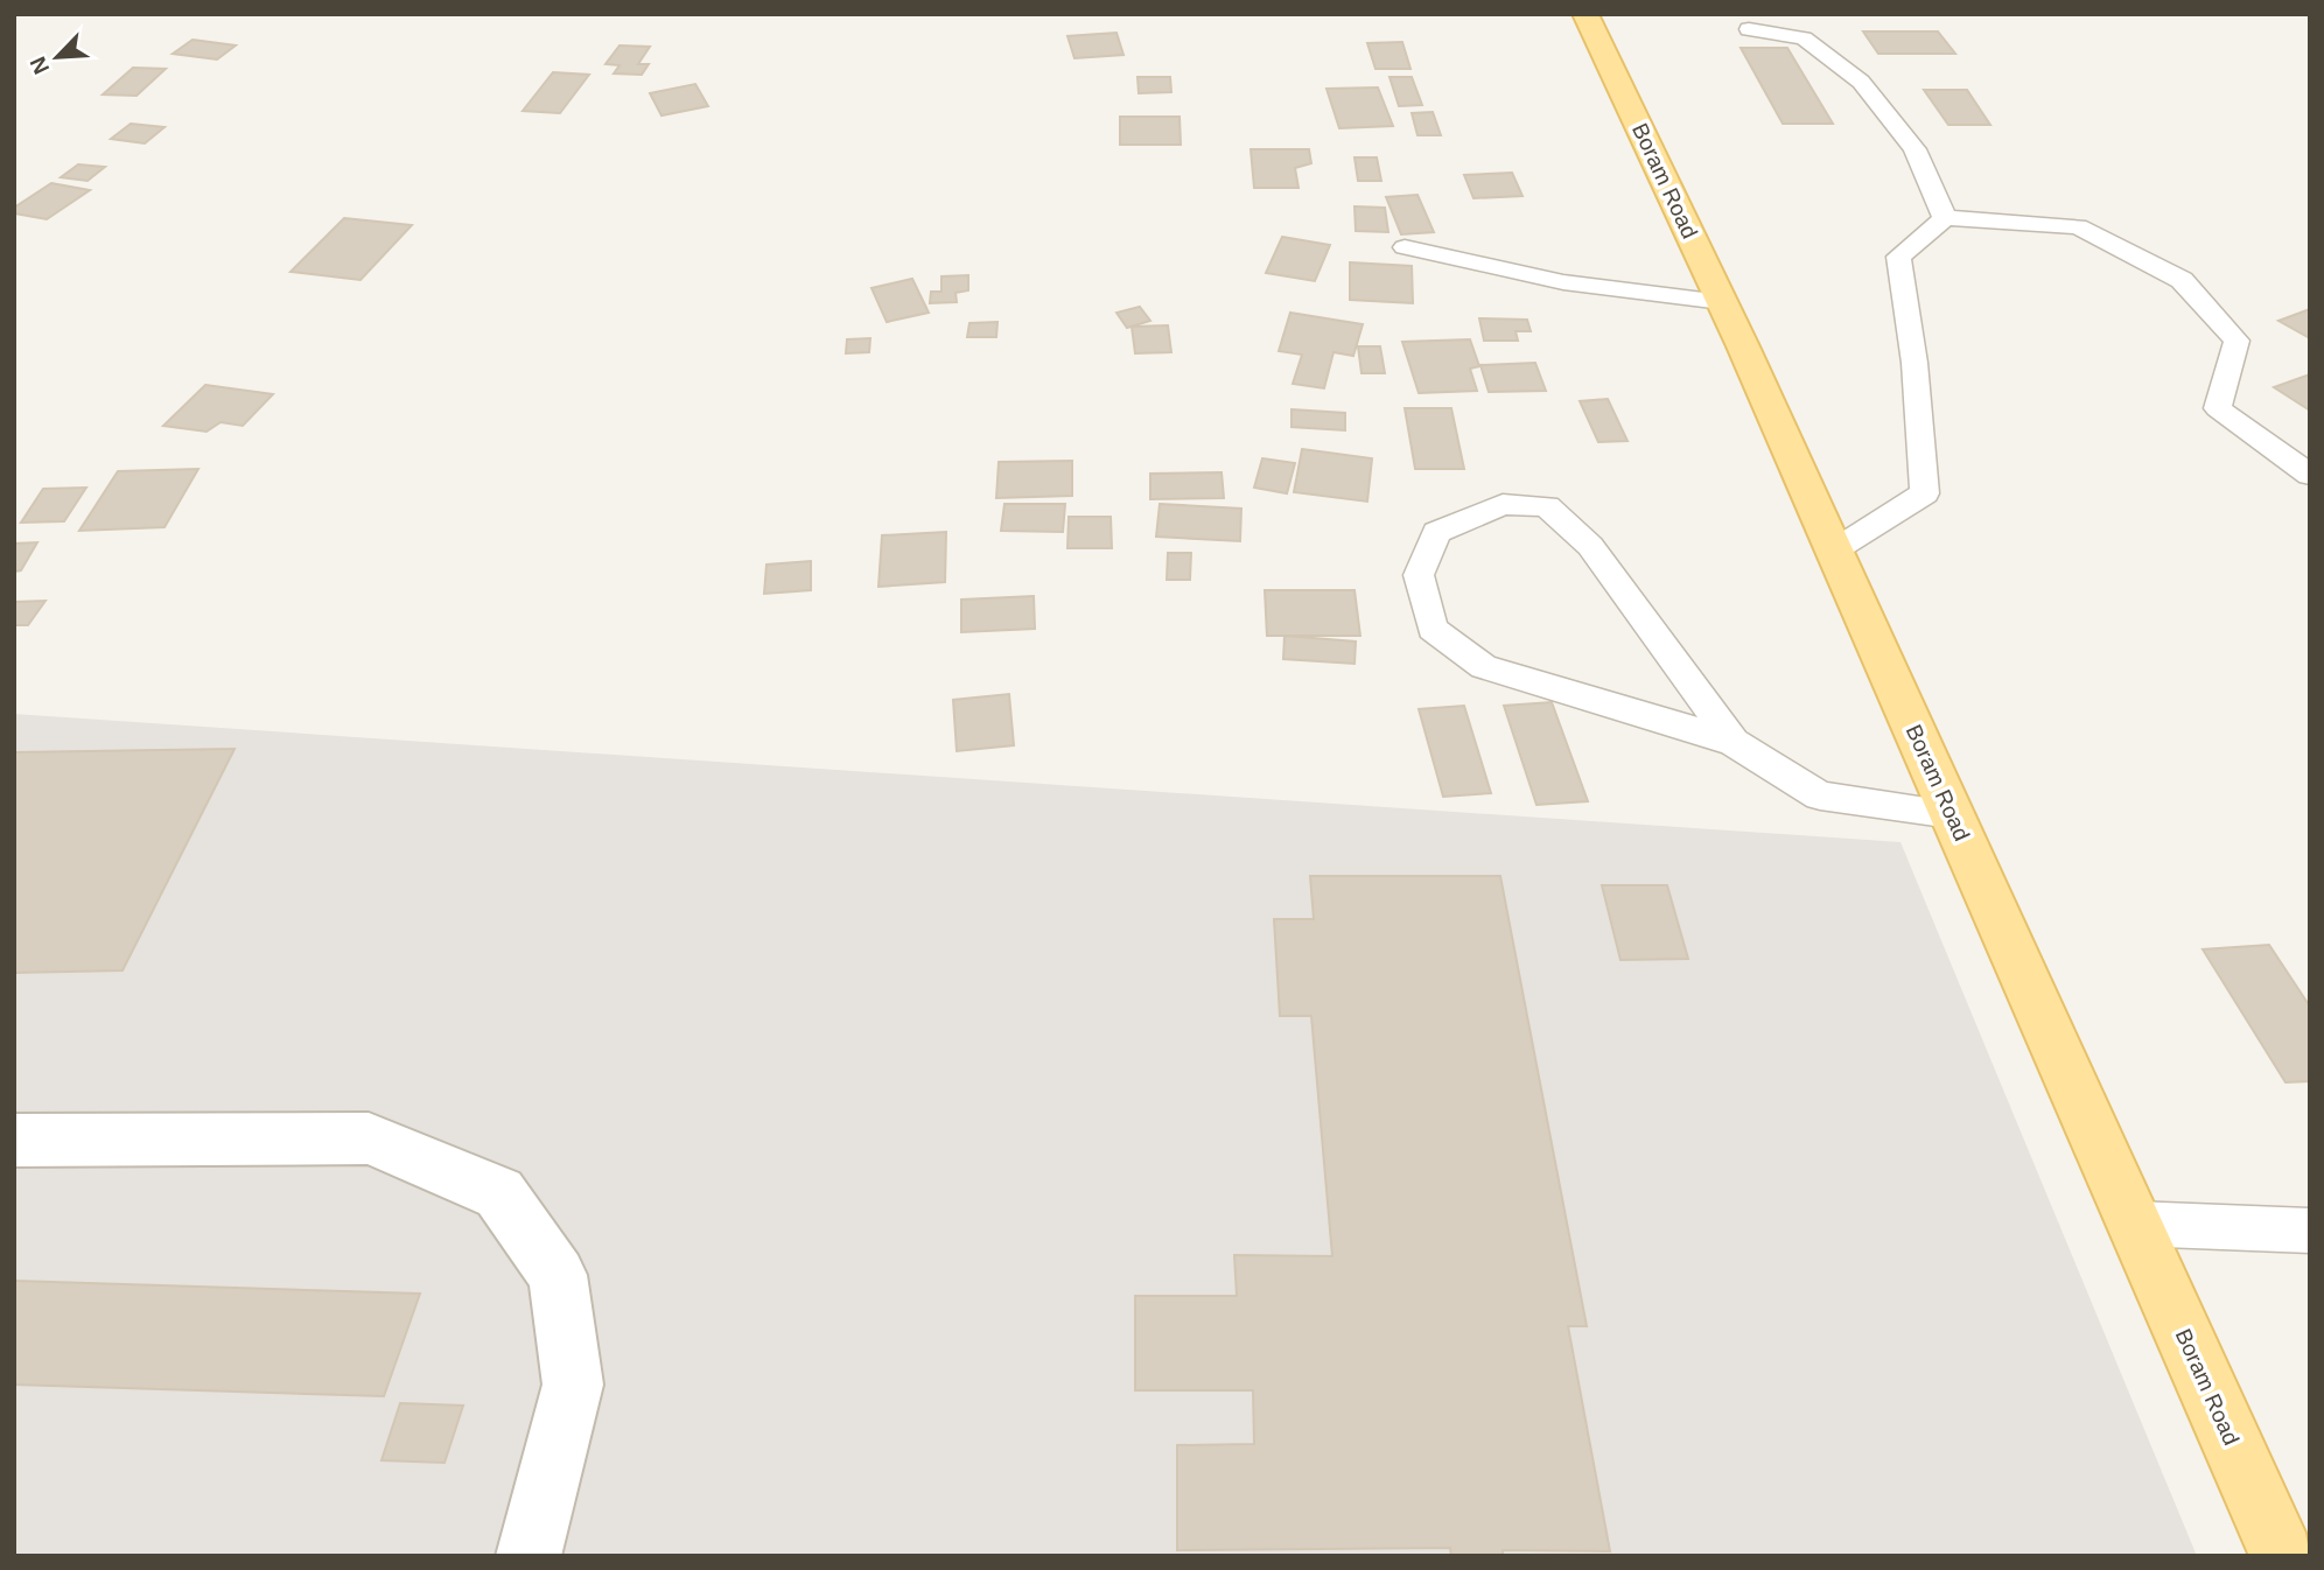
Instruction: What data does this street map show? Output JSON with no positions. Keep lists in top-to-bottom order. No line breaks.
{"streets":{"main road":["Boram Road"]},"north":"bottom left"}
